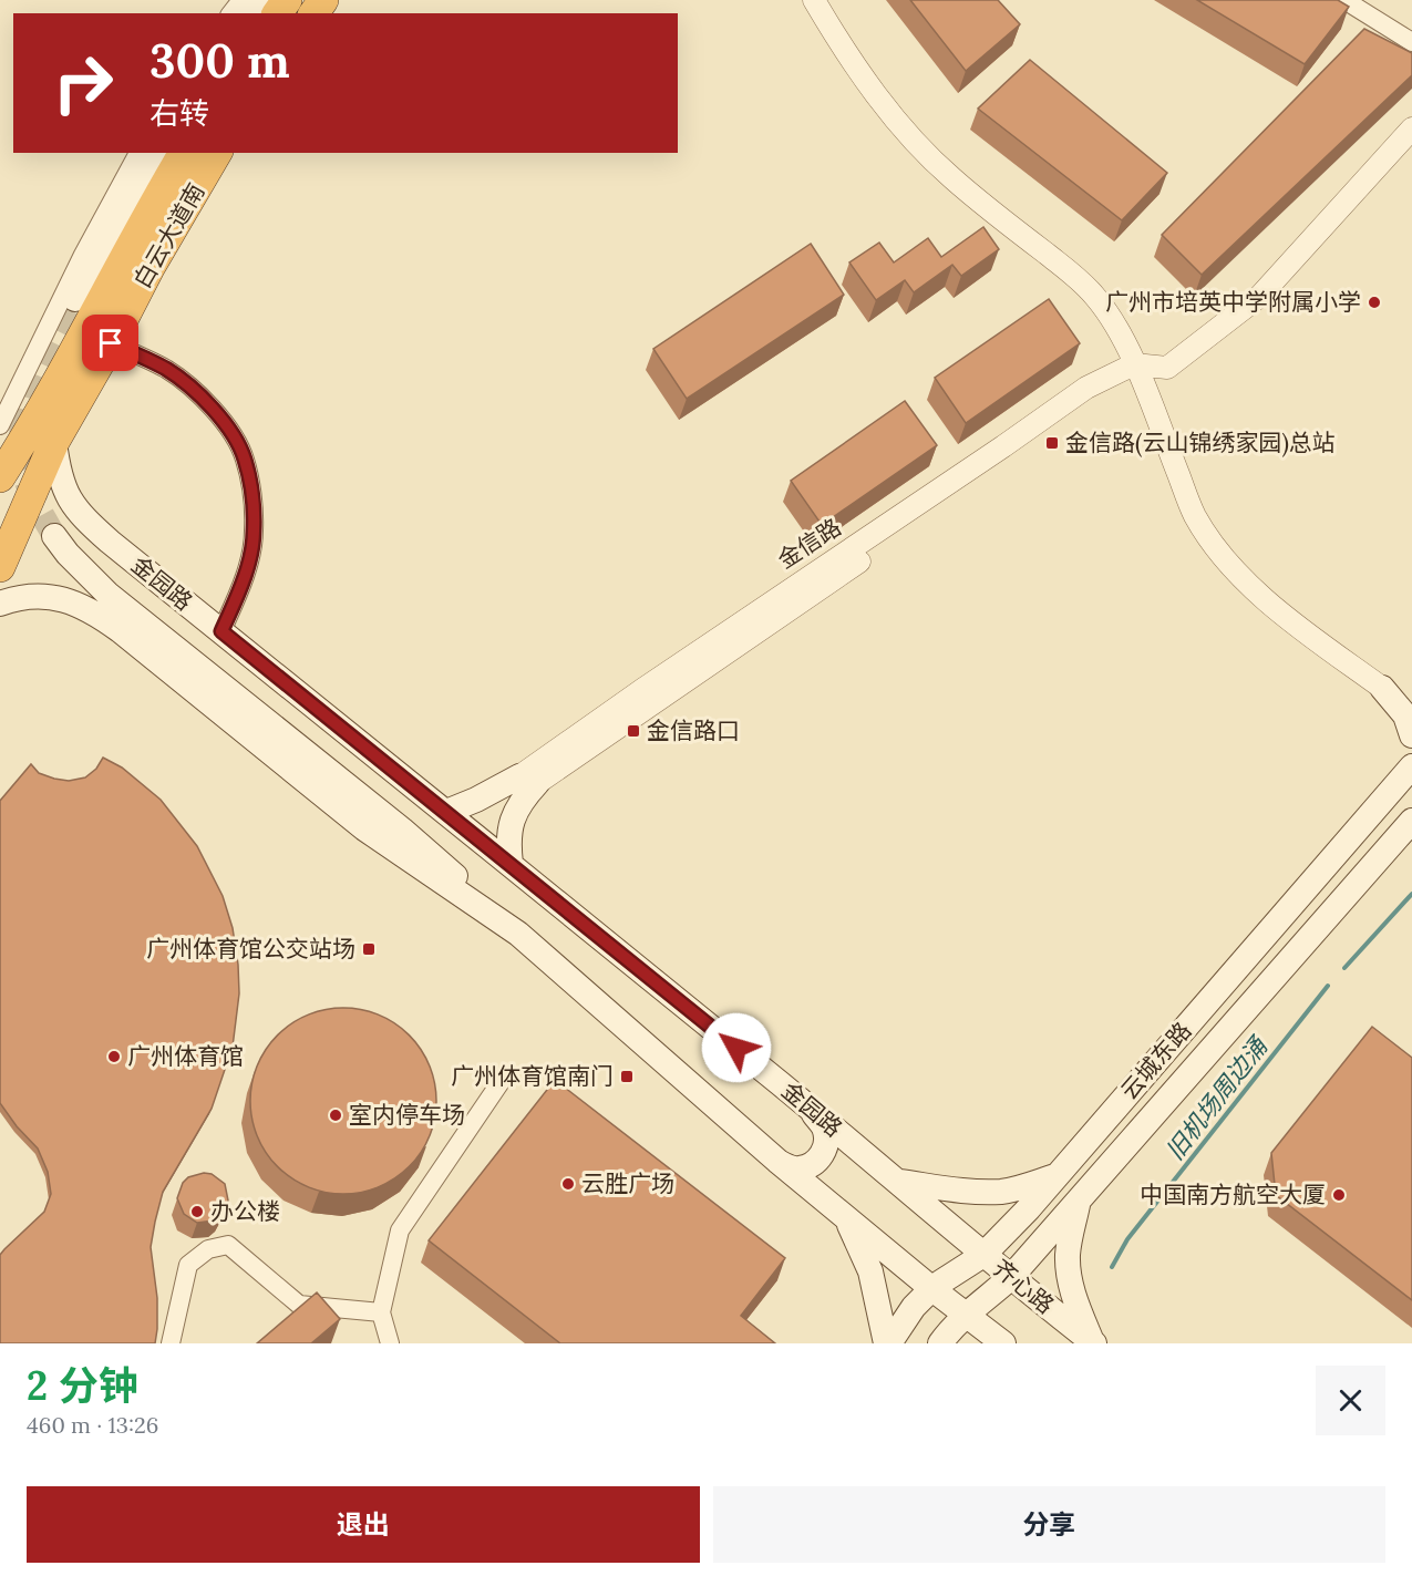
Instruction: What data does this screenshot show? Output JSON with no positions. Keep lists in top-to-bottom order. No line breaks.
{"streets":{"highway":["白云大道南"],"main road":["金园路","云城东路","齐心路"],"street":["金信路"]},"crossings":[["白云大道南","金园路"],["金园路","云城东路"],["金园路","齐心路"],["云城东路","齐心路"]],"water":["旧机场周边涌"],"places":{"other":["广州市培英中学附属小学","广州体育馆","室内停车场","云胜广场","中国南方航空大厦","办公楼"],"transit":["金信路(云山锦绣家园)总站","金信路口","广州体育馆公交站场","广州体育馆南门"]},"page":{"turn":["300 m","右转"],"heading":["2 分钟","460 m · 13:26"],"buttons":["退出","分享"]}}
